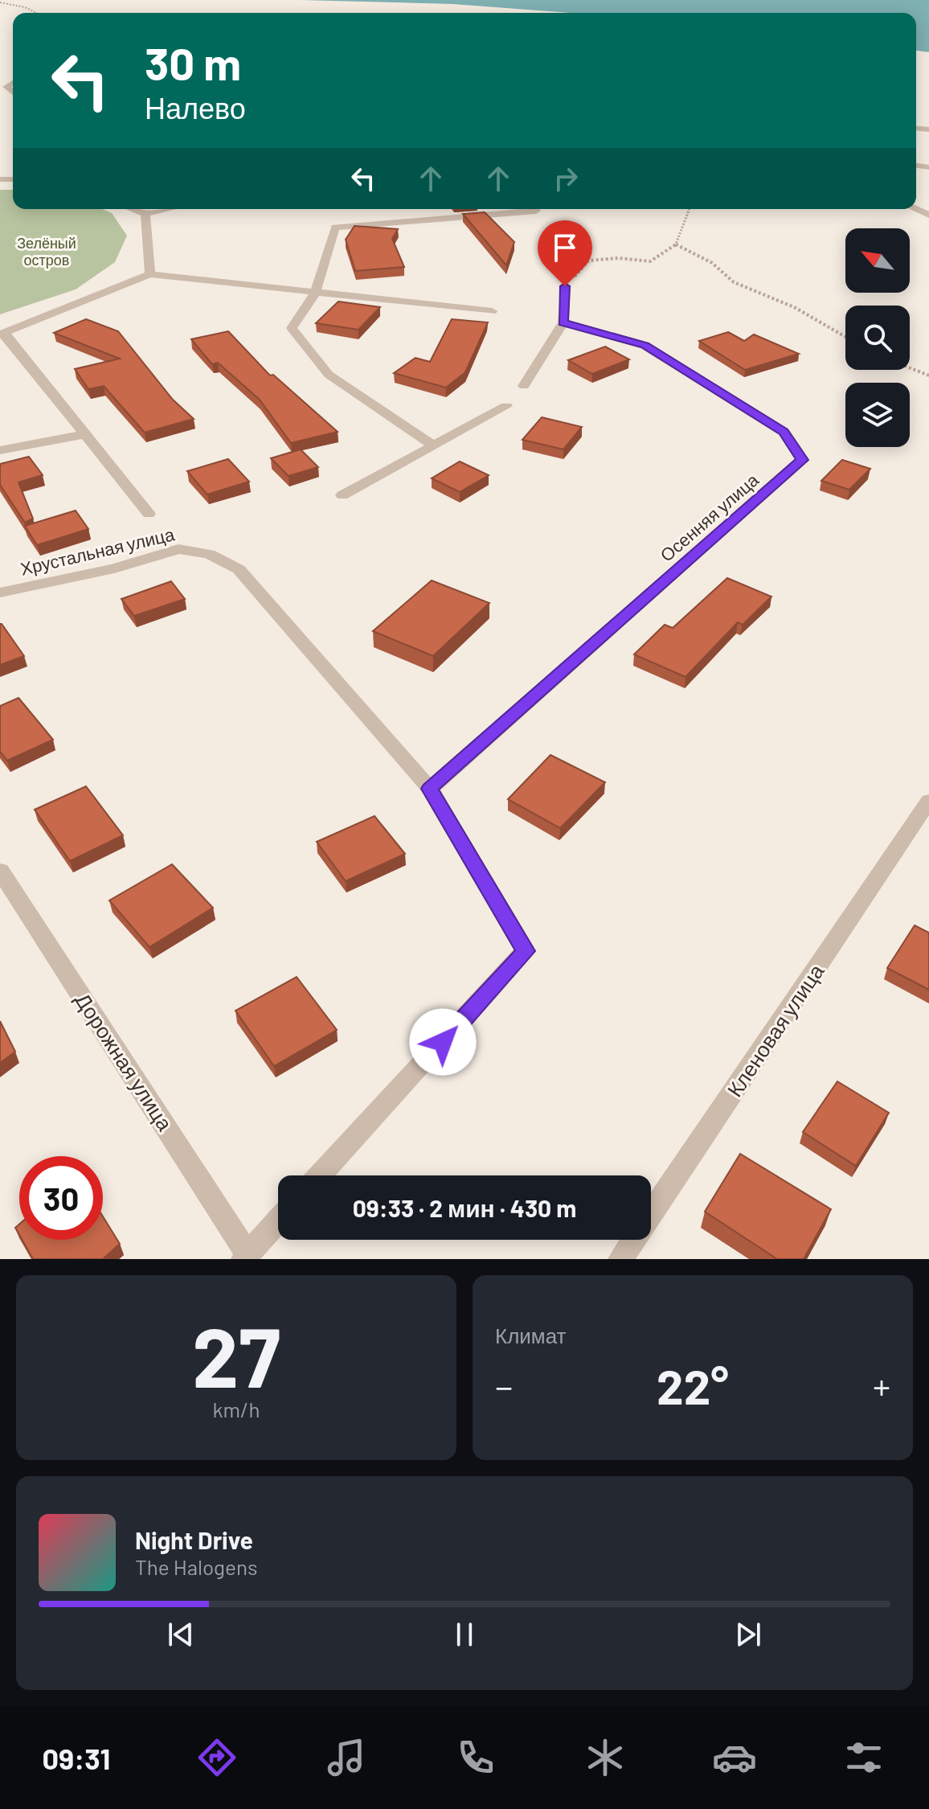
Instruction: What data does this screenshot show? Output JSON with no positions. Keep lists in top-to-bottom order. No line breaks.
{"streets":{"street":["Осенняя улица","Хрустальная улица","Кленовая улица","Дорожная улица"]},"crossings":[["Осенняя улица","Хрустальная улица"]],"parks":["Зелёный остров"],"north":"top left","page":{"turn":["30 m","Налево"],"limit":"30","trip":"09:33 · 2 мин · 430 m","tile":[["27","km/h"],"Климат"],"heat":["−","22°","+"],"song":["Night Drive","The Halogens"],"tabs":"09:31"}}
